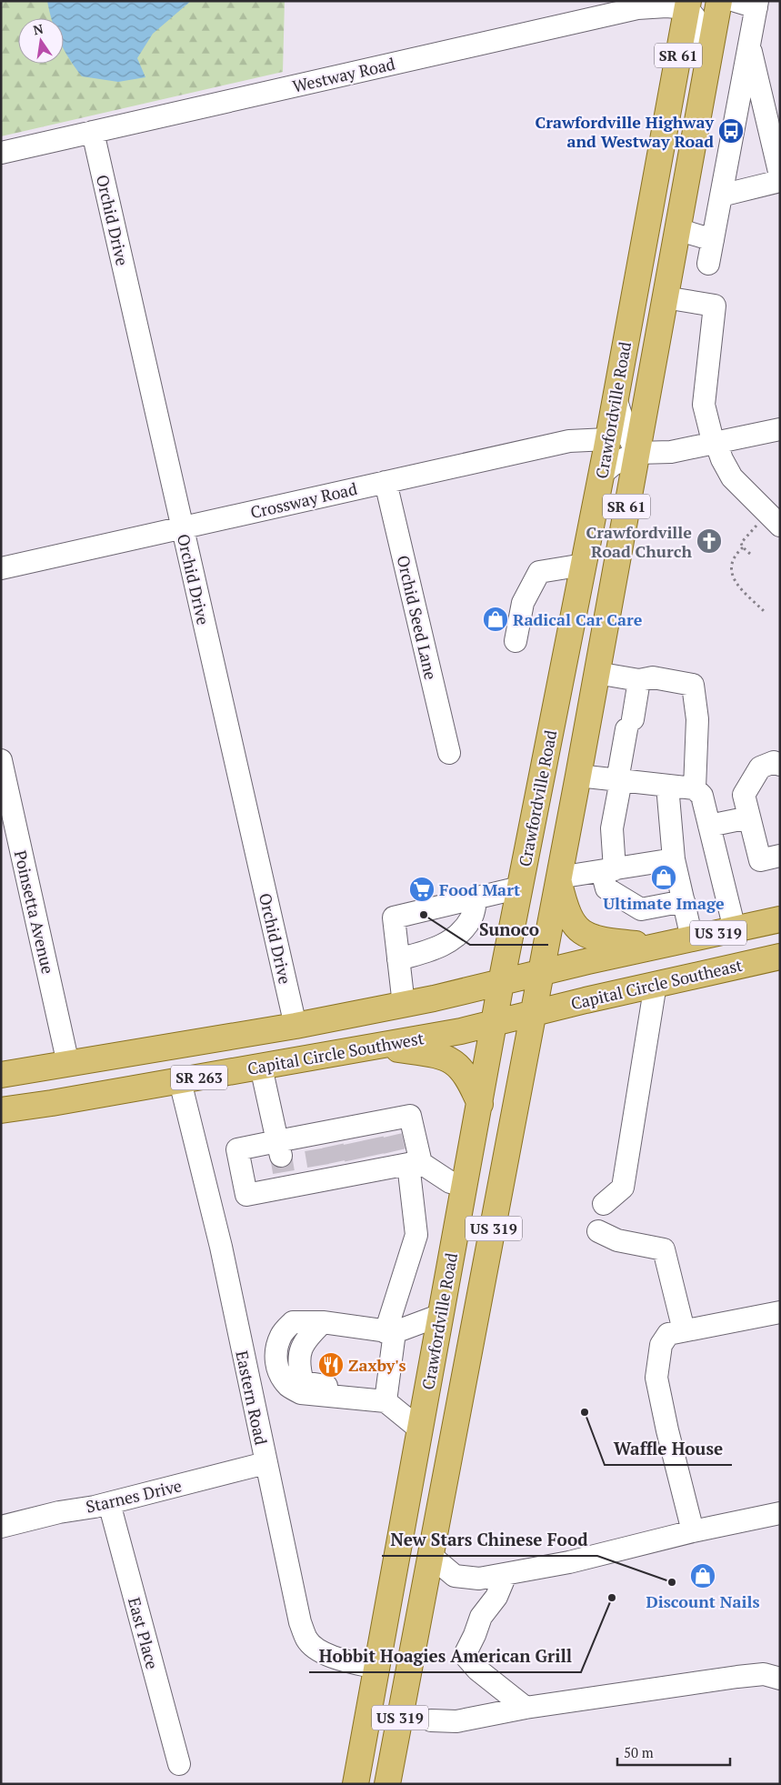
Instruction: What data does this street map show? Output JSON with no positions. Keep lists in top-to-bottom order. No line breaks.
{"streets":{"main road":["SR 61","Crawfordville Road","US 319","Capital Circle Southeast","Capital Circle Southwest","SR 263"],"street":["Westway Road","Orchid Drive","Crossway Road","Orchid Seed Lane","Poinsetta Avenue","Eastern Road","Starnes Drive","East Place"]},"crossings":[["Westway Road","Orchid Drive"],["Westway Road","Crawfordville Road"],["Orchid Drive","Crossway Road"],["Orchid Drive","Capital Circle Southwest"],["Crawfordville Road","Crossway Road"],["Crawfordville Road","US 319"],["Crawfordville Road","Capital Circle Southeast"],["Crawfordville Road","Capital Circle Southwest"],["Crawfordville Road","Eastern Road"],["Crossway Road","Orchid Seed Lane"],["Poinsetta Avenue","Capital Circle Southwest"],["US 319","Capital Circle Southwest"],["Capital Circle Southeast","Capital Circle Southwest"],["Capital Circle Southwest","Eastern Road"],["Eastern Road","Starnes Drive"],["Starnes Drive","East Place"]],"places":{"bus stop":["Crawfordville Highway and Westway Road"],"church":["Crawfordville Road Church"],"shop":["Radical Car Care","Ultimate Image","Discount Nails"],"supermarket":["Food Mart"],"other":["Sunoco","Waffle House","New Stars Chinese Food","Hobbit Hoagies American Grill"],"restaurant":["Zaxby's"]},"scale_bar":"50 m","north":"top"}
